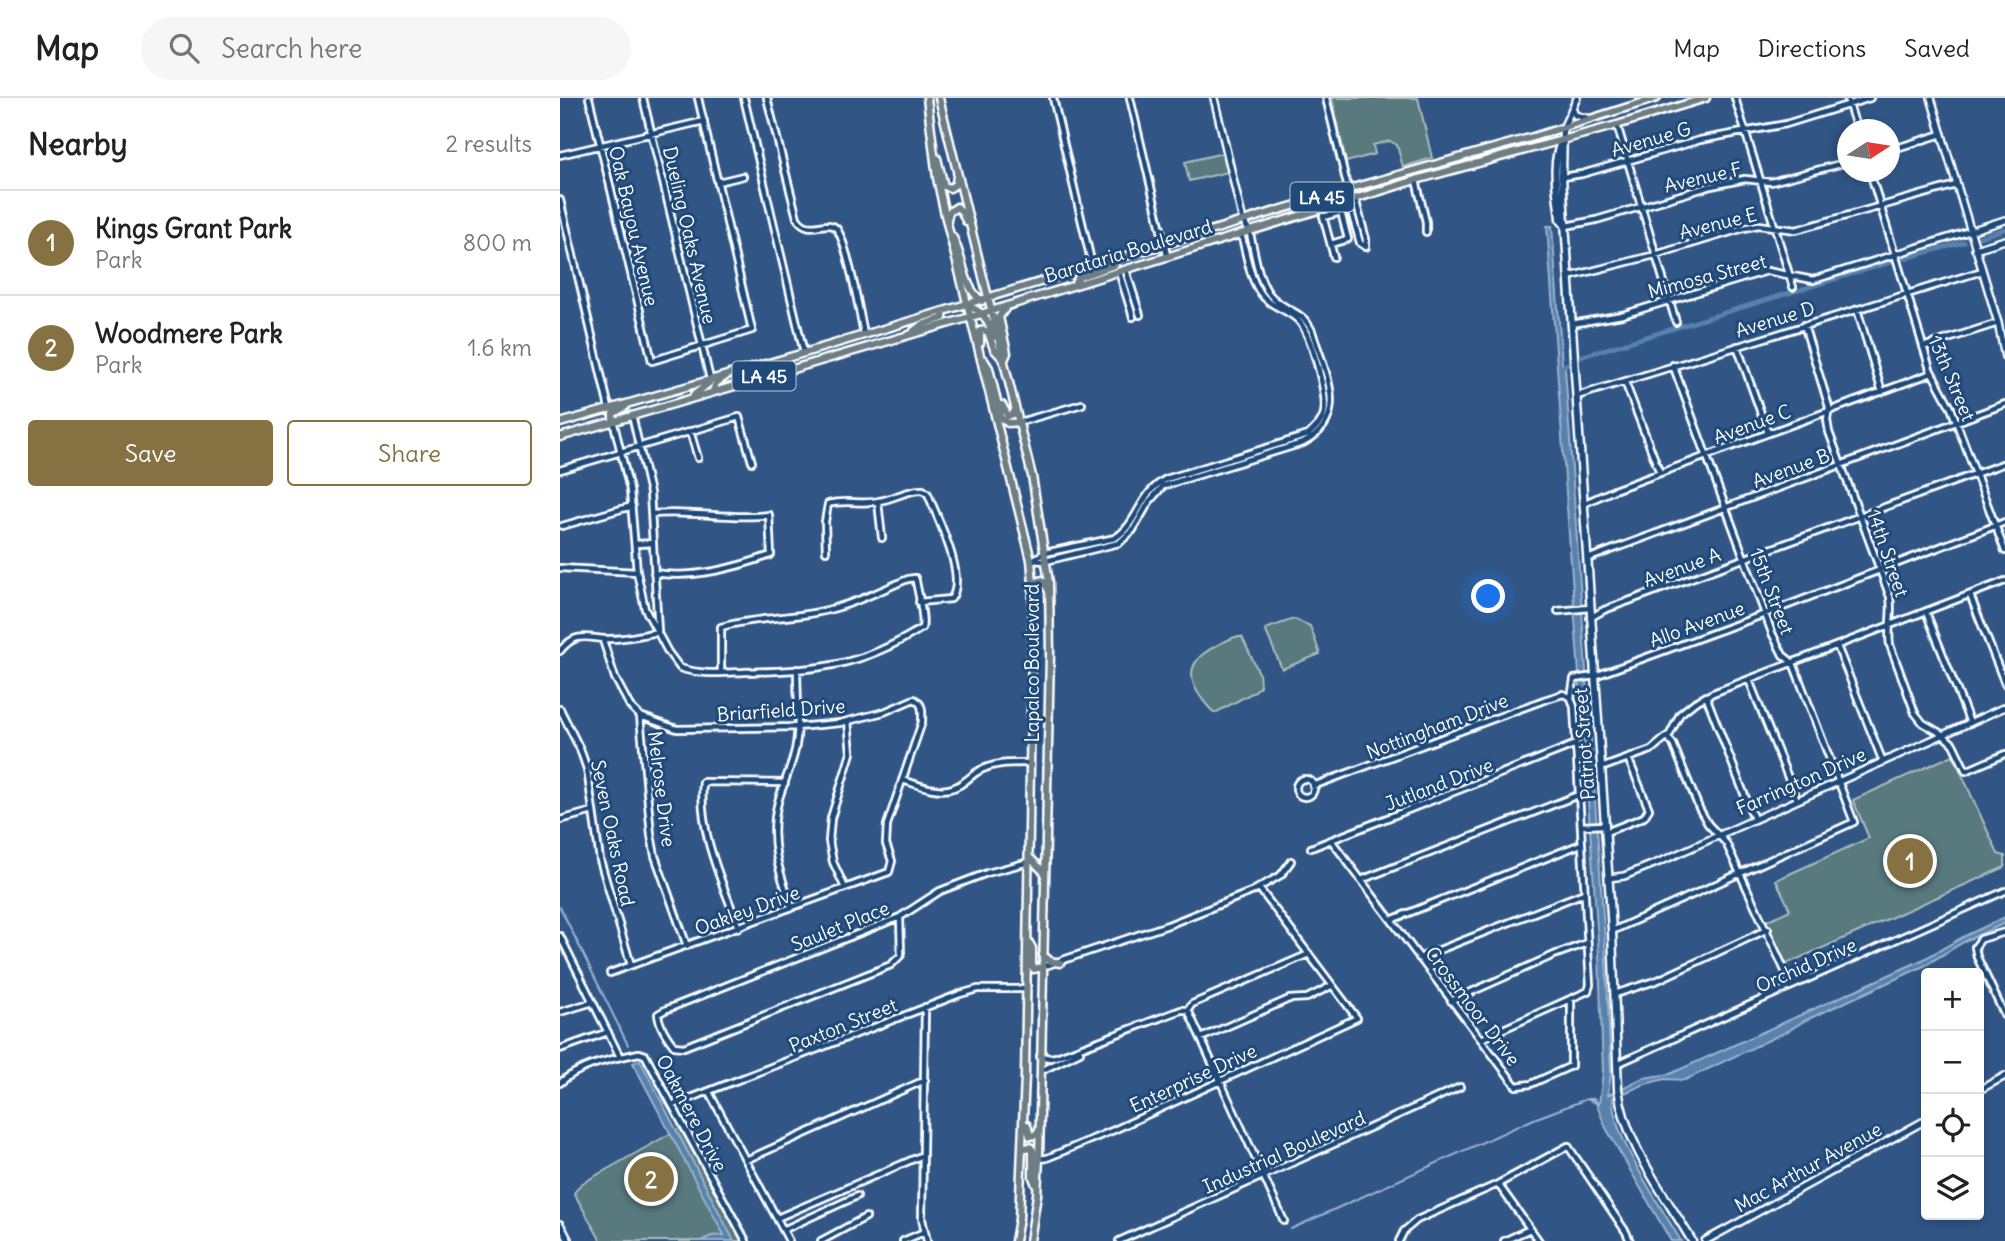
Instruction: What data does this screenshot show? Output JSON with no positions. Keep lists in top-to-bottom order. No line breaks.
{"streets":{"main road":["LA 45","Barataria Boulevard","Lapalco Boulevard","Patriot Street"],"street":["Avenue G","Avenue F","Avenue E","Oak Bayou Avenue","Dueling Oaks Avenue","Mimosa Street","Avenue D","13th Street","Avenue C","Avenue B","14th Street","Avenue A","15th Street","Allo Avenue","Briarfield Drive","Nottingham Drive","Farrington Drive","Jutland Drive","Melrose Drive","Seven Oaks Road","Oakley Drive","Saulet Place","Orchid Drive","Crossmoor Drive","Paxton Street","Enterprise Drive","Oakmere Drive","Industrial Boulevard","Mac Arthur Avenue"]},"crossings":[["Avenue G","Patriot Street"],["Avenue F","Patriot Street"],["Avenue E","13th Street"],["Avenue E","Patriot Street"],["Oak Bayou Avenue","Dueling Oaks Avenue"],["Dueling Oaks Avenue","Barataria Boulevard"],["Barataria Boulevard","Lapalco Boulevard"],["Barataria Boulevard","Patriot Street"],["Mimosa Street","13th Street"],["Mimosa Street","Patriot Street"],["Avenue D","13th Street"],["Avenue D","14th Street"],["Avenue D","15th Street"],["Avenue D","Patriot Street"],["13th Street","Avenue C"],["13th Street","Avenue B"],["13th Street","Avenue A"],["13th Street","Allo Avenue"],["Avenue C","14th Street"],["Avenue C","15th Street"],["Avenue C","Patriot Street"],["Avenue B","14th Street"],["Avenue B","15th Street"],["Avenue B","Patriot Street"],["14th Street","Avenue A"],["14th Street","Allo Avenue"],["14th Street","Farrington Drive"],["Avenue A","15th Street"],["Avenue A","Patriot Street"],["15th Street","Allo Avenue"],["15th Street","Farrington Drive"],["Allo Avenue","Nottingham Drive"],["Allo Avenue","Patriot Street"],["Lapalco Boulevard","Saulet Place"],["Lapalco Boulevard","Paxton Street"],["Lapalco Boulevard","Enterprise Drive"],["Briarfield Drive","Melrose Drive"],["Briarfield Drive","Oakley Drive"],["Nottingham Drive","Patriot Street"],["Patriot Street","Farrington Drive"],["Patriot Street","Jutland Drive"],["Patriot Street","Orchid Drive"],["Patriot Street","Crossmoor Drive"],["Jutland Drive","Crossmoor Drive"],["Melrose Drive","Oakley Drive"],["Seven Oaks Road","Oakley Drive"],["Paxton Street","Oakmere Drive"]],"north":"right","page":{"header":"Map","search":"Search here","nav":["Map","Directions","Saved"],"heading":["Nearby","2 results"],"list":[{"mark":"1","name":"Kings Grant Park","note":"Park","value":"800 m"},{"mark":"2","name":"Woodmere Park","note":"Park","value":"1.6 km"}],"buttons":["Save","Share"],"pins":["1","2"],"map_buttons":["+","−"]}}
